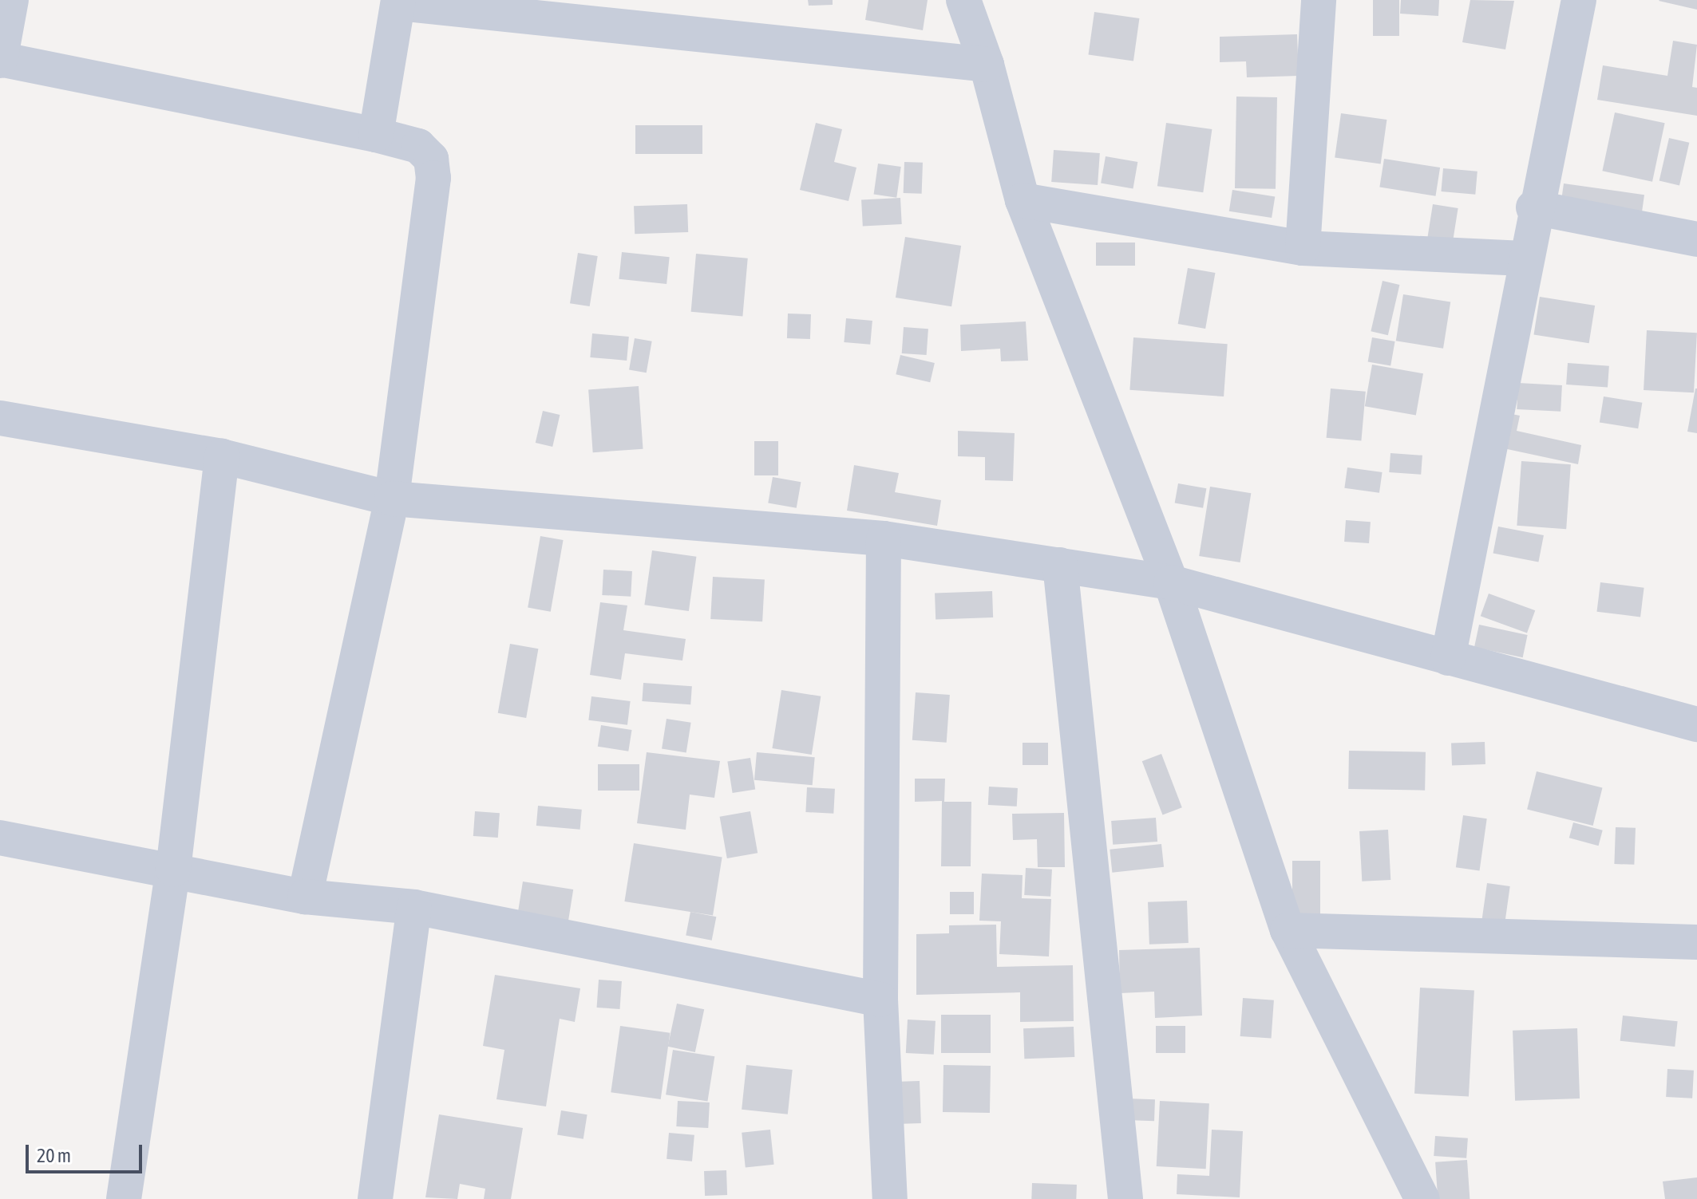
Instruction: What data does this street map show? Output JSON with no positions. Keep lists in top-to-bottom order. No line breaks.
{"scale_bar":"20 m"}
